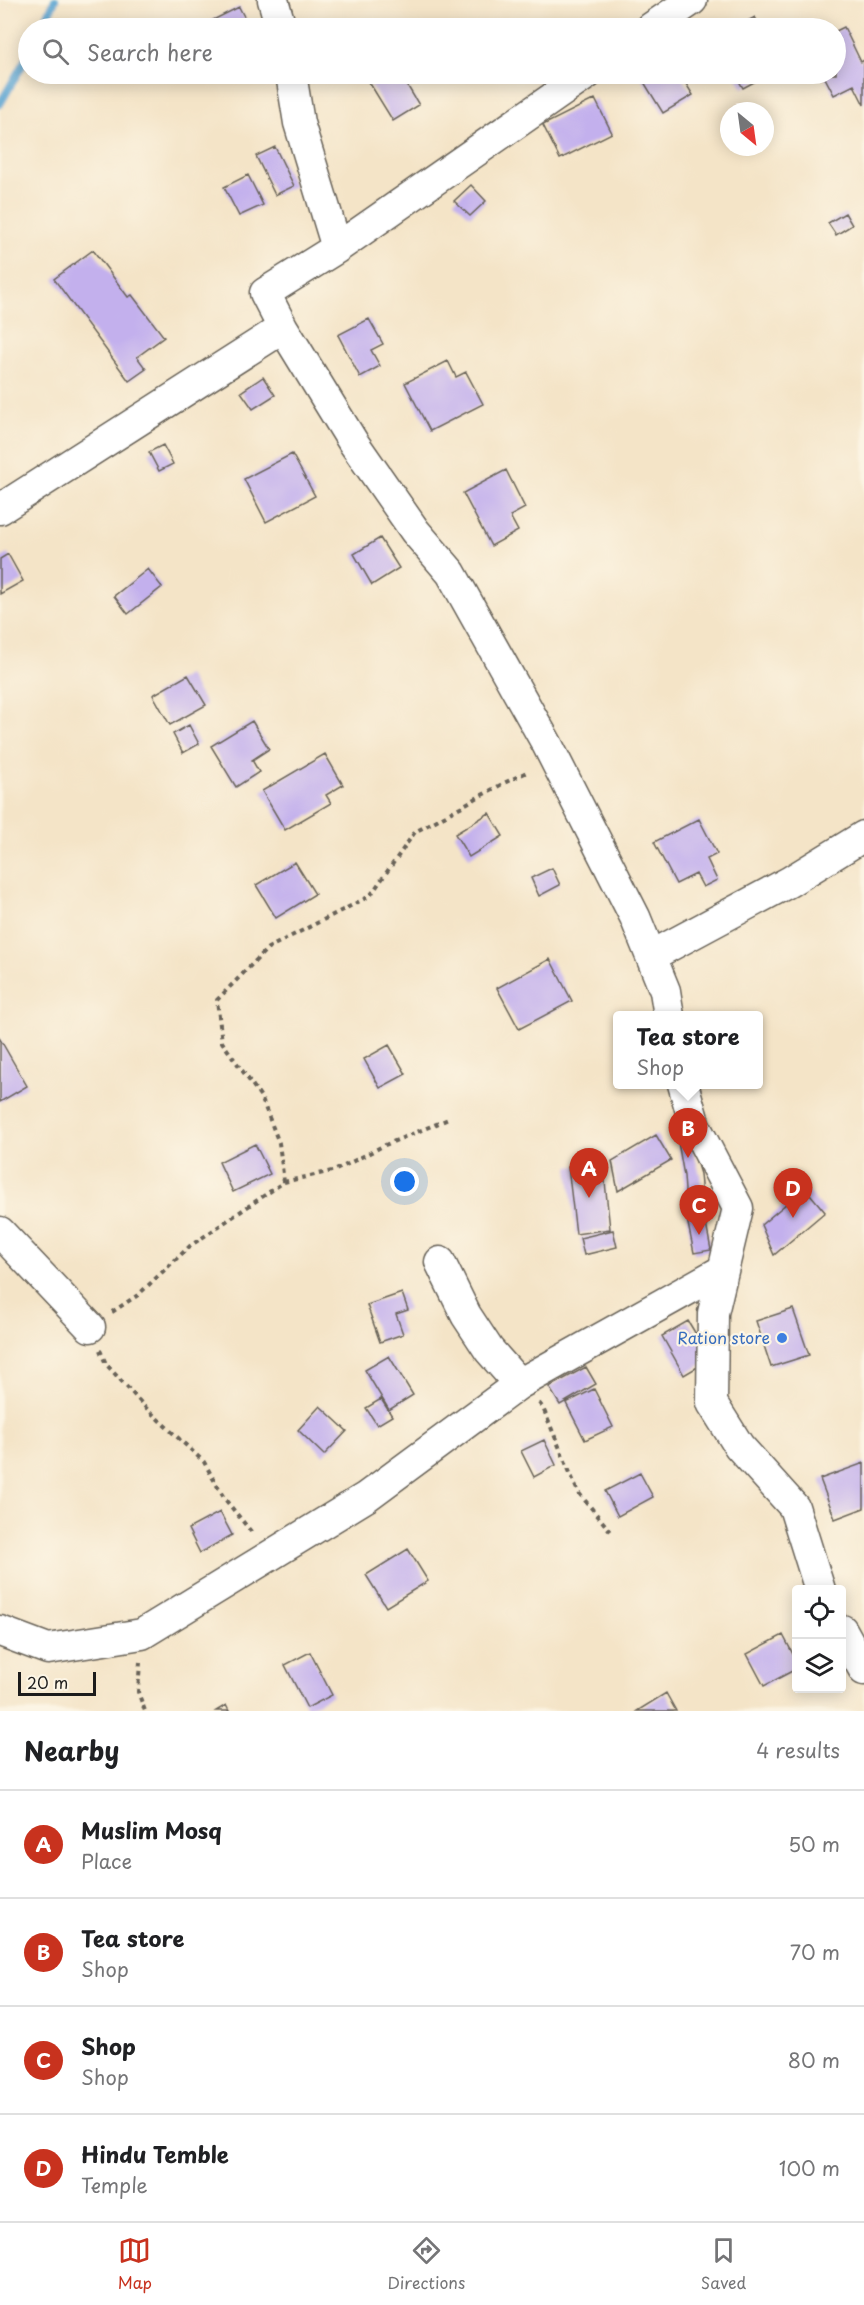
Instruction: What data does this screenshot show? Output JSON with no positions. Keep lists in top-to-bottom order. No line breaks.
{"places":["Ration store"],"scale_bar":"20 m","north":"bottom right","page":{"search":"Search here","popup":["Tea store","Shop"],"pins":["B","A","D","C"],"scale":"20 m","heading":["Nearby","4 results"],"list":[{"mark":"A","name":"Muslim Mosq","note":"Place","value":"50 m"},{"mark":"B","name":"Tea store","note":"Shop","value":"70 m"},{"mark":"C","name":"Shop","note":"Shop","value":"80 m"},{"mark":"D","name":"Hindu Temble","note":"Temple","value":"100 m"}],"nav":["Map","Directions","Saved"]}}
